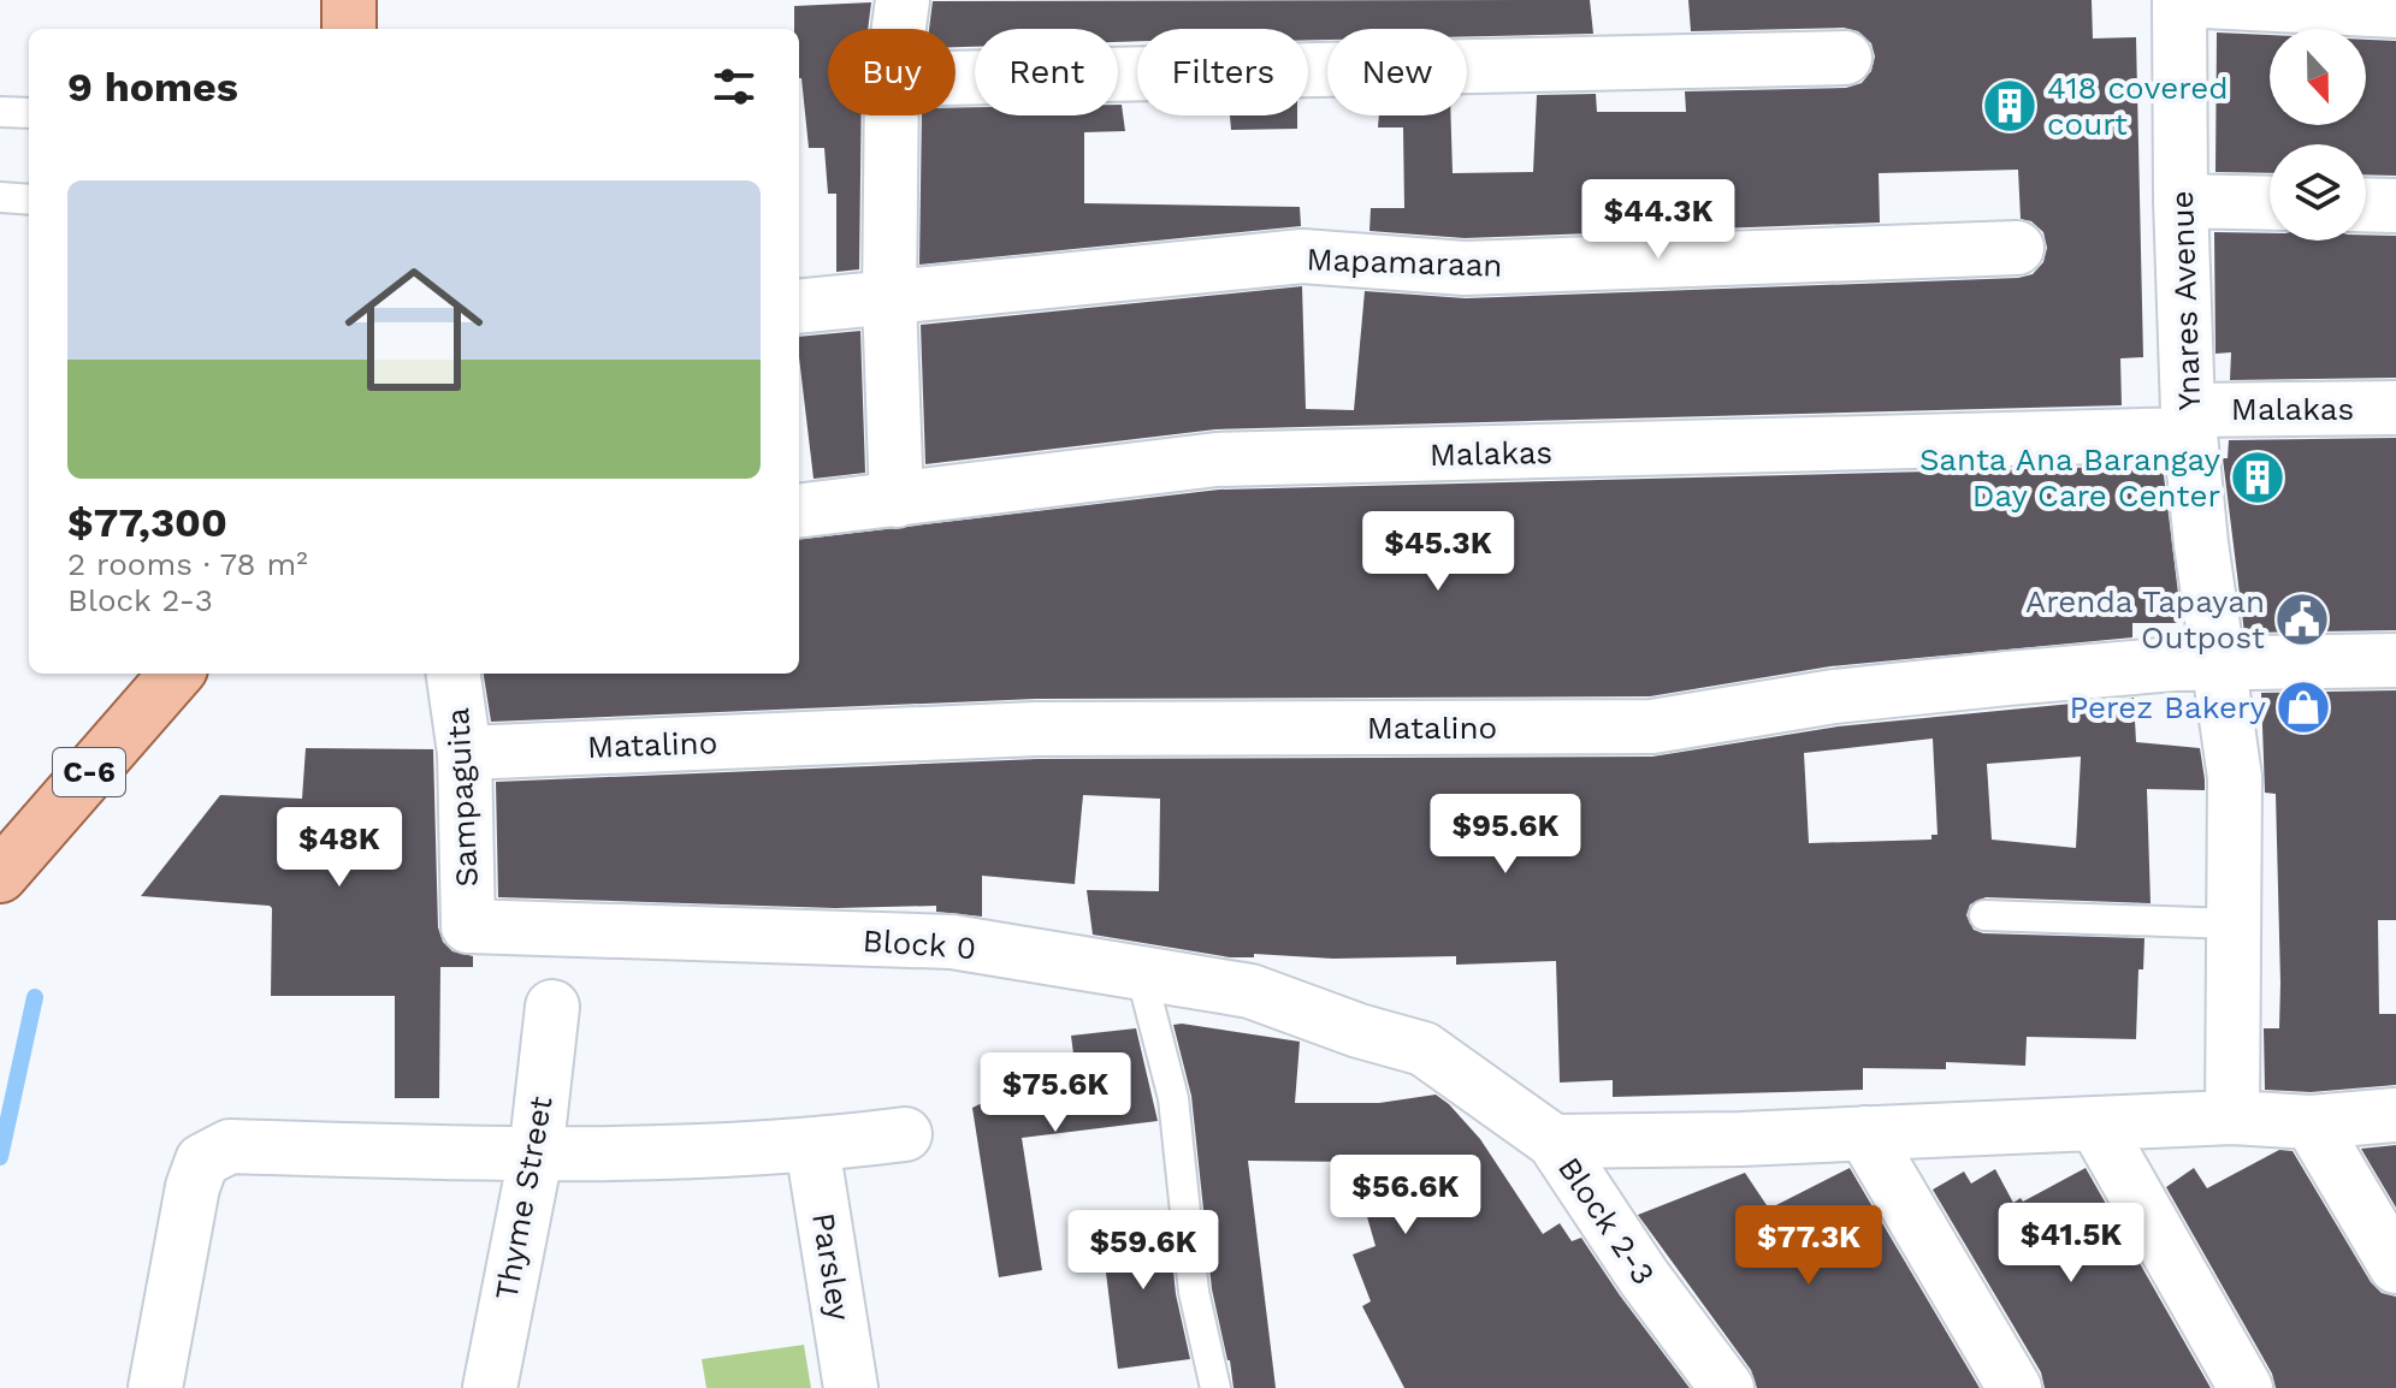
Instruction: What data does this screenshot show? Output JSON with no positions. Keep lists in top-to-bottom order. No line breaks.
{"streets":{"main road":["C-6"],"street":["Mapamaraan","Ynares Avenue","Malakas","Matalino","Sampaguita","Block 0","Thyme Street","Block 2-3","Parsley"]},"crossings":[["Ynares Avenue","Malakas"],["Ynares Avenue","Matalino"],["Matalino","Sampaguita"],["Sampaguita","Block 0"],["Block 0","Block 2-3"]],"places":{"building":["418 covered court","Santa Ana Barangay Day Care Center"],"public building":["Arenda Tapayan Outpost"],"shop":["Perez Bakery"]},"north":"bottom","page":{"chip":["Buy","Rent","Filters","New"],"heading":"9 homes","list":[{"name":"$77,300","note":"2 rooms · 78 m² · Block 2-3"}],"price":["$44.3K","$45.3K","$95.6K","$48K","$75.6K","$56.6K","$41.5K","$77.3K","$59.6K"]}}
